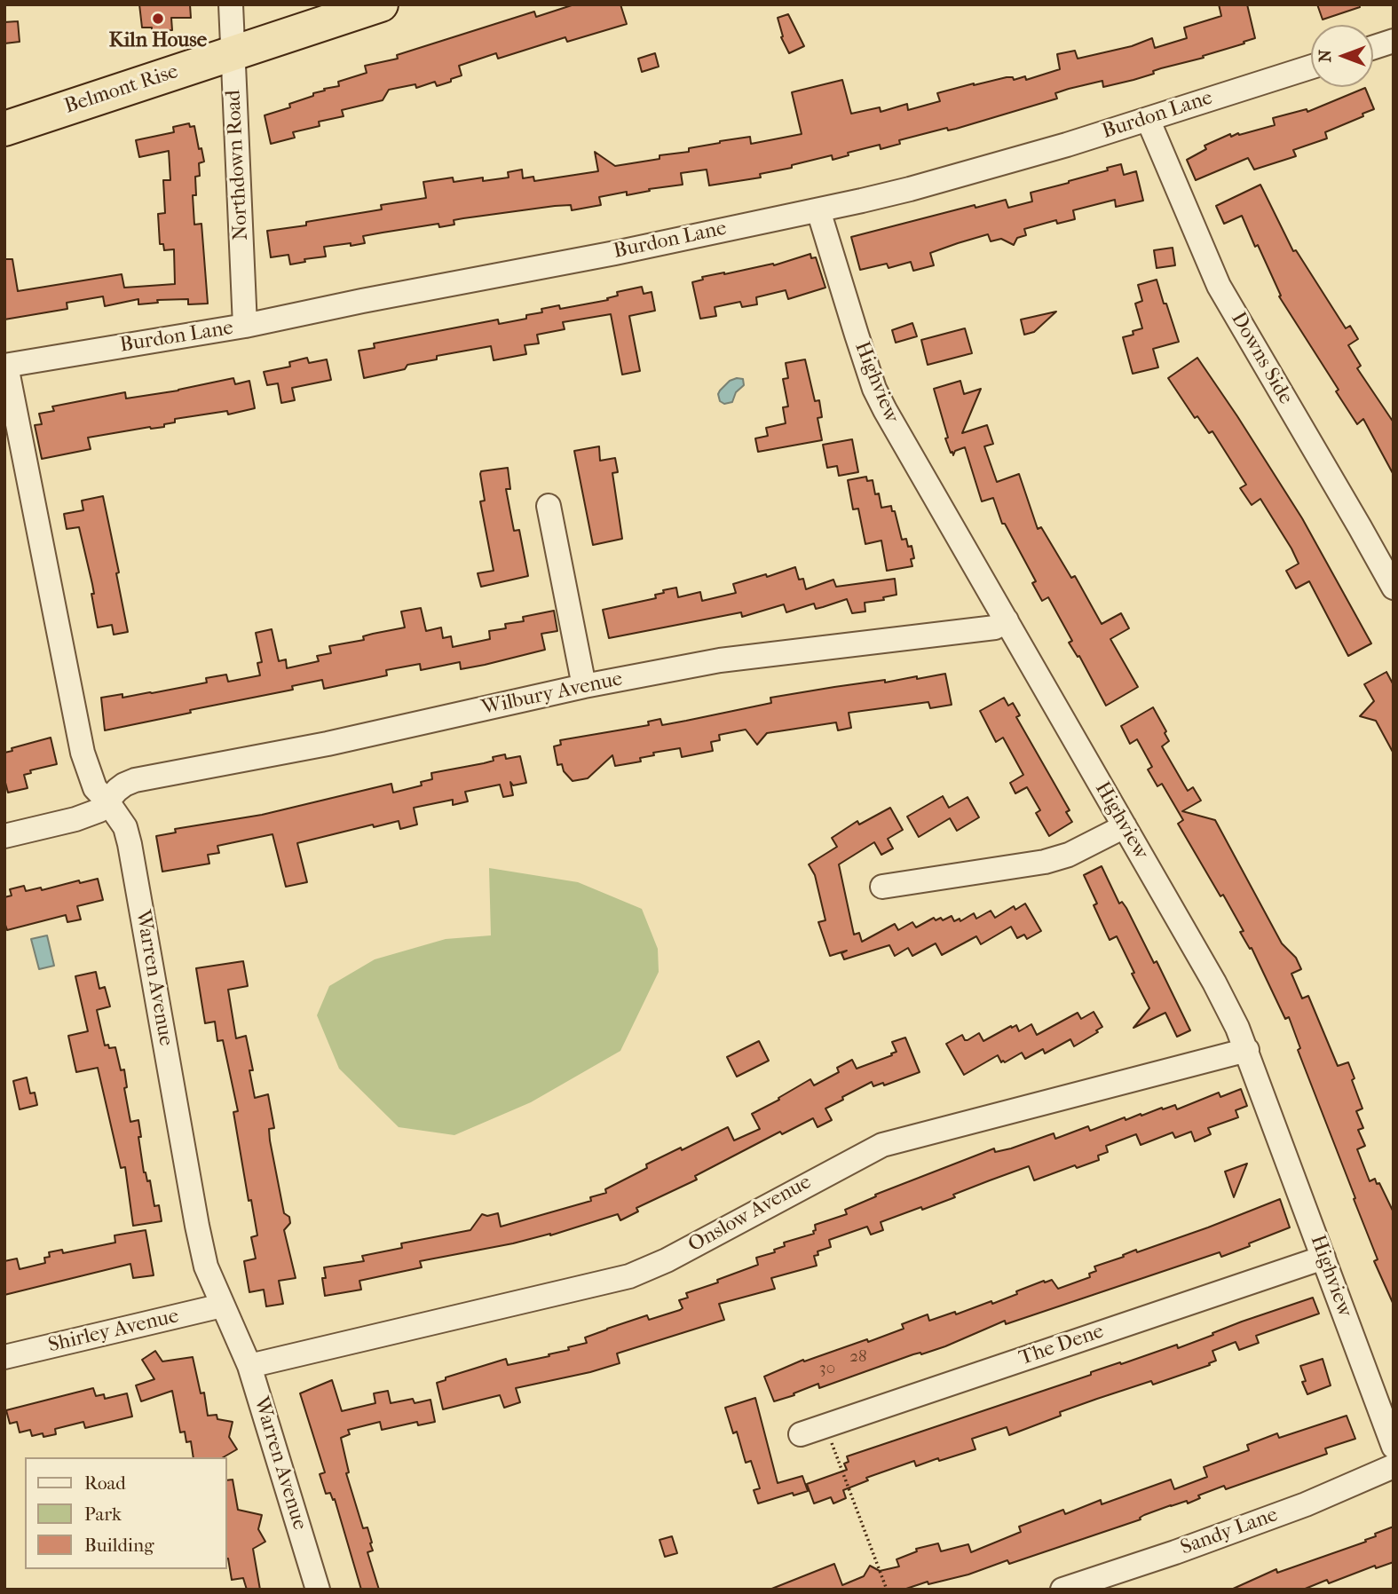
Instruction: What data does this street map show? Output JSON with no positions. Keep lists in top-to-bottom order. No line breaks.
{"streets":{"highway":["Belmont Rise"],"street":["Burdon Lane","Northdown Road","Downs Side","Highview","Wilbury Avenue","Warren Avenue","Onslow Avenue","Shirley Avenue","The Dene","Sandy Lane"]},"crossings":[["Belmont Rise","Northdown Road"],["Burdon Lane","Northdown Road"],["Burdon Lane","Downs Side"],["Burdon Lane","Highview"],["Burdon Lane","Warren Avenue"],["Highview","Wilbury Avenue"],["Highview","Onslow Avenue"],["Highview","The Dene"],["Wilbury Avenue","Warren Avenue"],["Warren Avenue","Onslow Avenue"],["Warren Avenue","Shirley Avenue"]],"places":["Kiln House"],"house_numbers":["28","30"],"legend":["Road","Park","Building"],"north":"left"}
